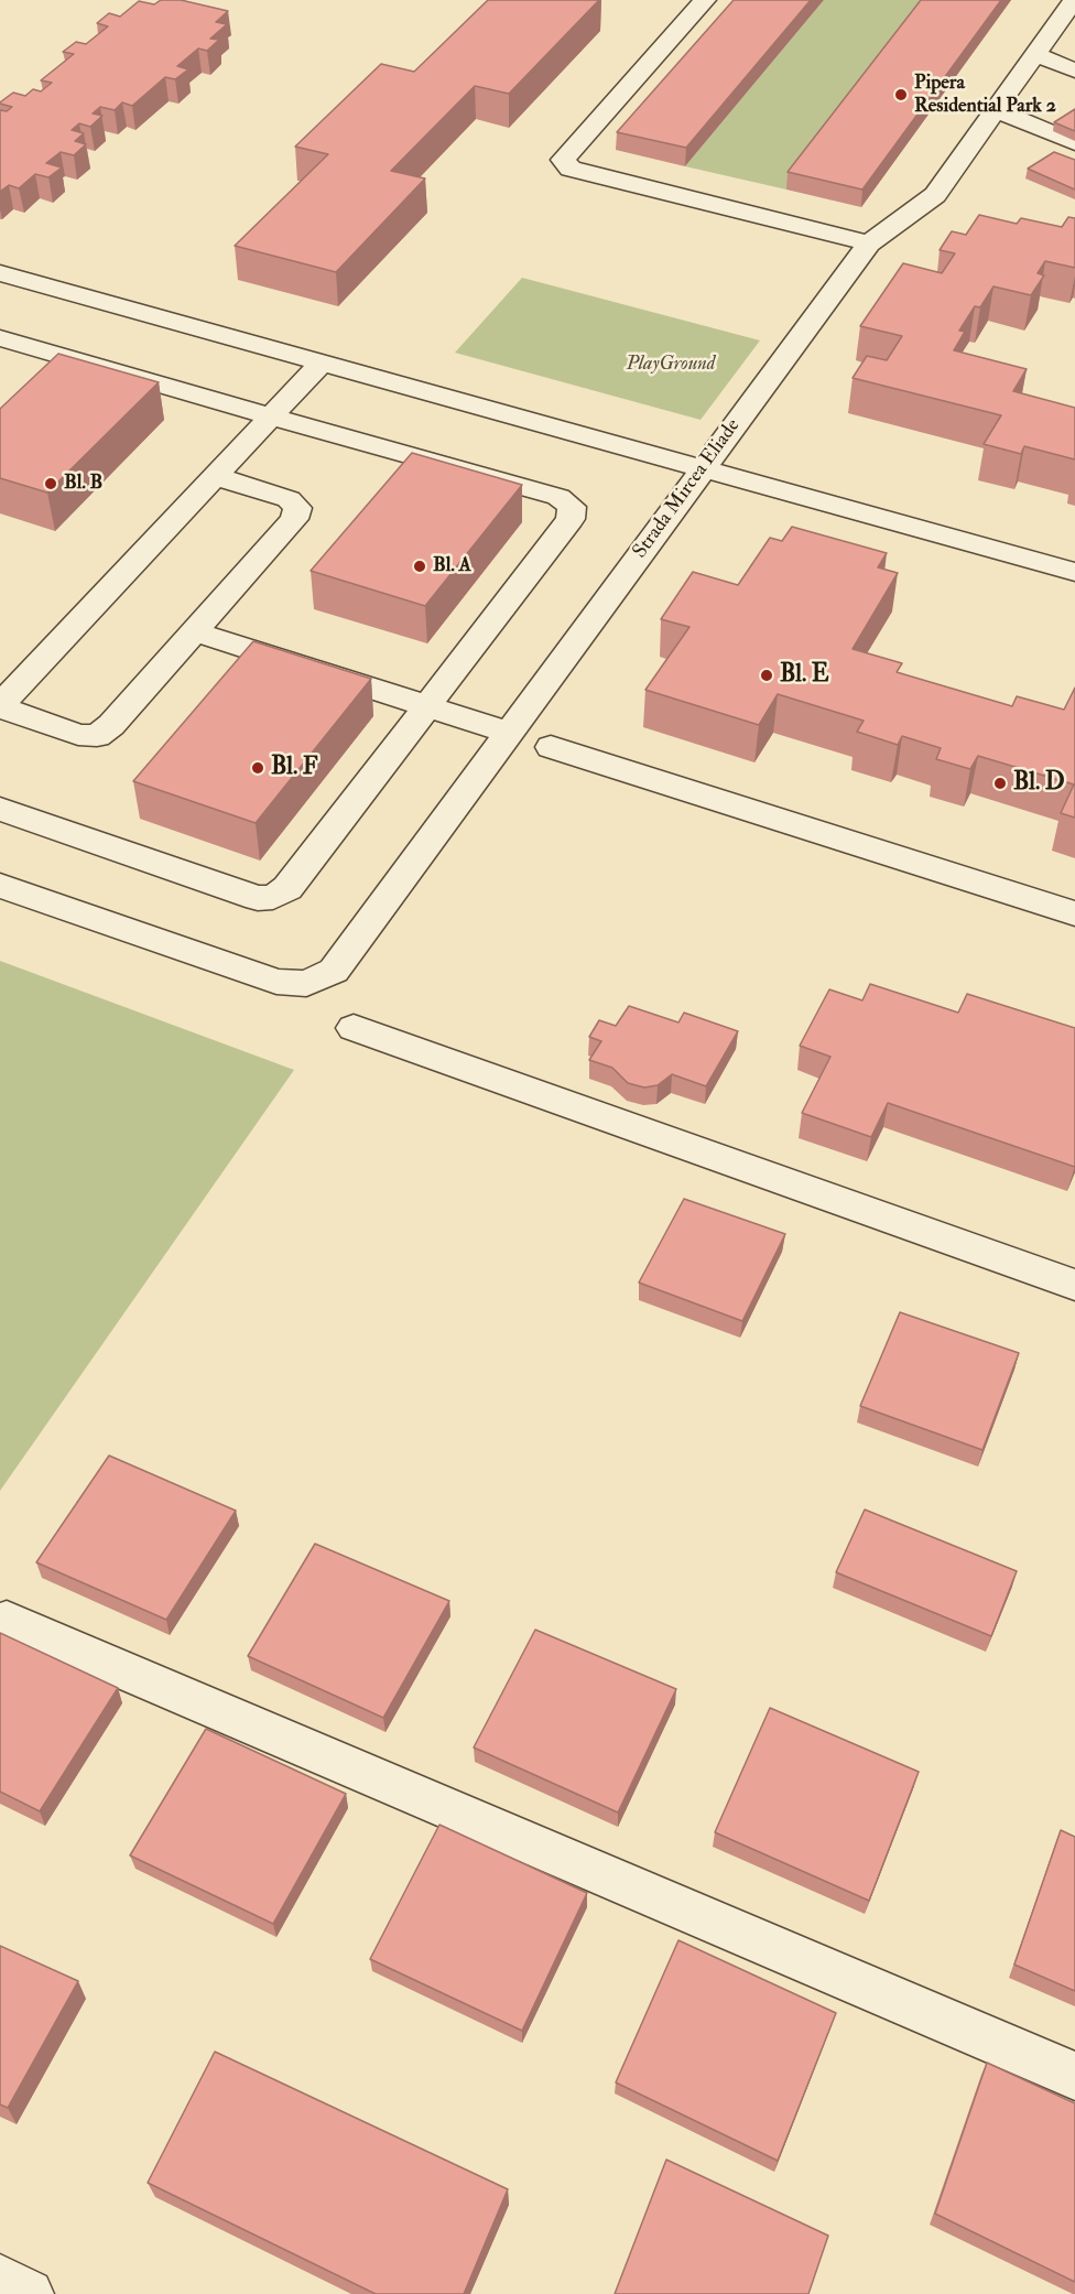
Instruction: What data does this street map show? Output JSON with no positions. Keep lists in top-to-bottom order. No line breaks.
{"streets":{"street":["Strada Mircea Eliade"]},"parks":["PlayGround"],"places":["Pipera Residential Park 2","Bl. B","Bl. A","Bl. E","Bl. F","Bl. D"]}
